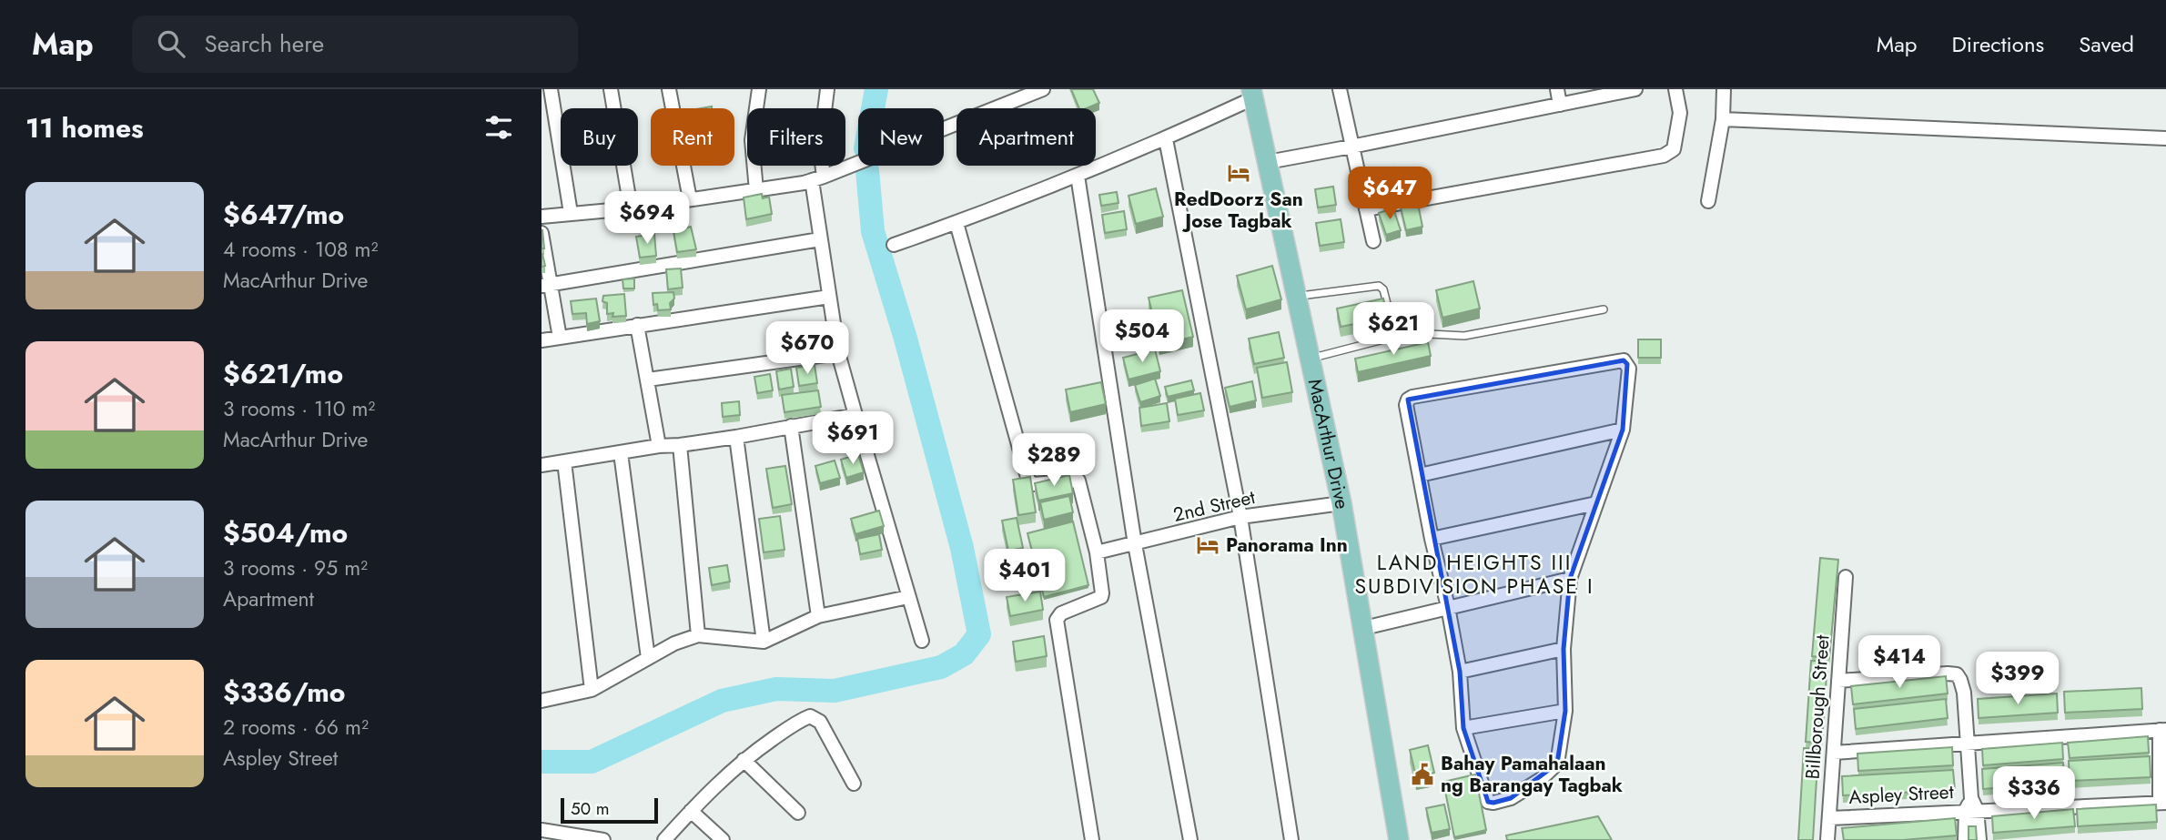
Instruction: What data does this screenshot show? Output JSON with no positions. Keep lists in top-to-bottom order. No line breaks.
{"streets":{"main road":["MacArthur Drive"],"street":["2nd Street","Billborough Street","Aspley Street"]},"crossings":[["MacArthur Drive","2nd Street"],["Billborough Street","Aspley Street"]],"districts":["LAND HEIGHTS III SUBDIVISION PHASE I"],"places":{"hotel":["RedDoorz San Jose Tagbak","Panorama Inn"],"public building":["Bahay Pamahalaan ng Barangay Tagbak"]},"scale_bar":"50 m","page":{"header":"Map","search":"Search here","nav":["Map","Directions","Saved"],"heading":"11 homes","chip":["Buy","Rent","Filters","New","Apartment"],"list":[{"name":"$647/mo","note":"4 rooms · 108 m² · MacArthur Drive"},{"name":"$621/mo","note":"3 rooms · 110 m² · MacArthur Drive"},{"name":"$504/mo","note":"3 rooms · 95 m² · Apartment"},{"name":"$336/mo","note":"2 rooms · 66 m² · Aspley Street"}],"price":["$647","$694","$621","$504","$670","$691","$289","$401","$414","$399","$336"],"scale":"50 m"}}
